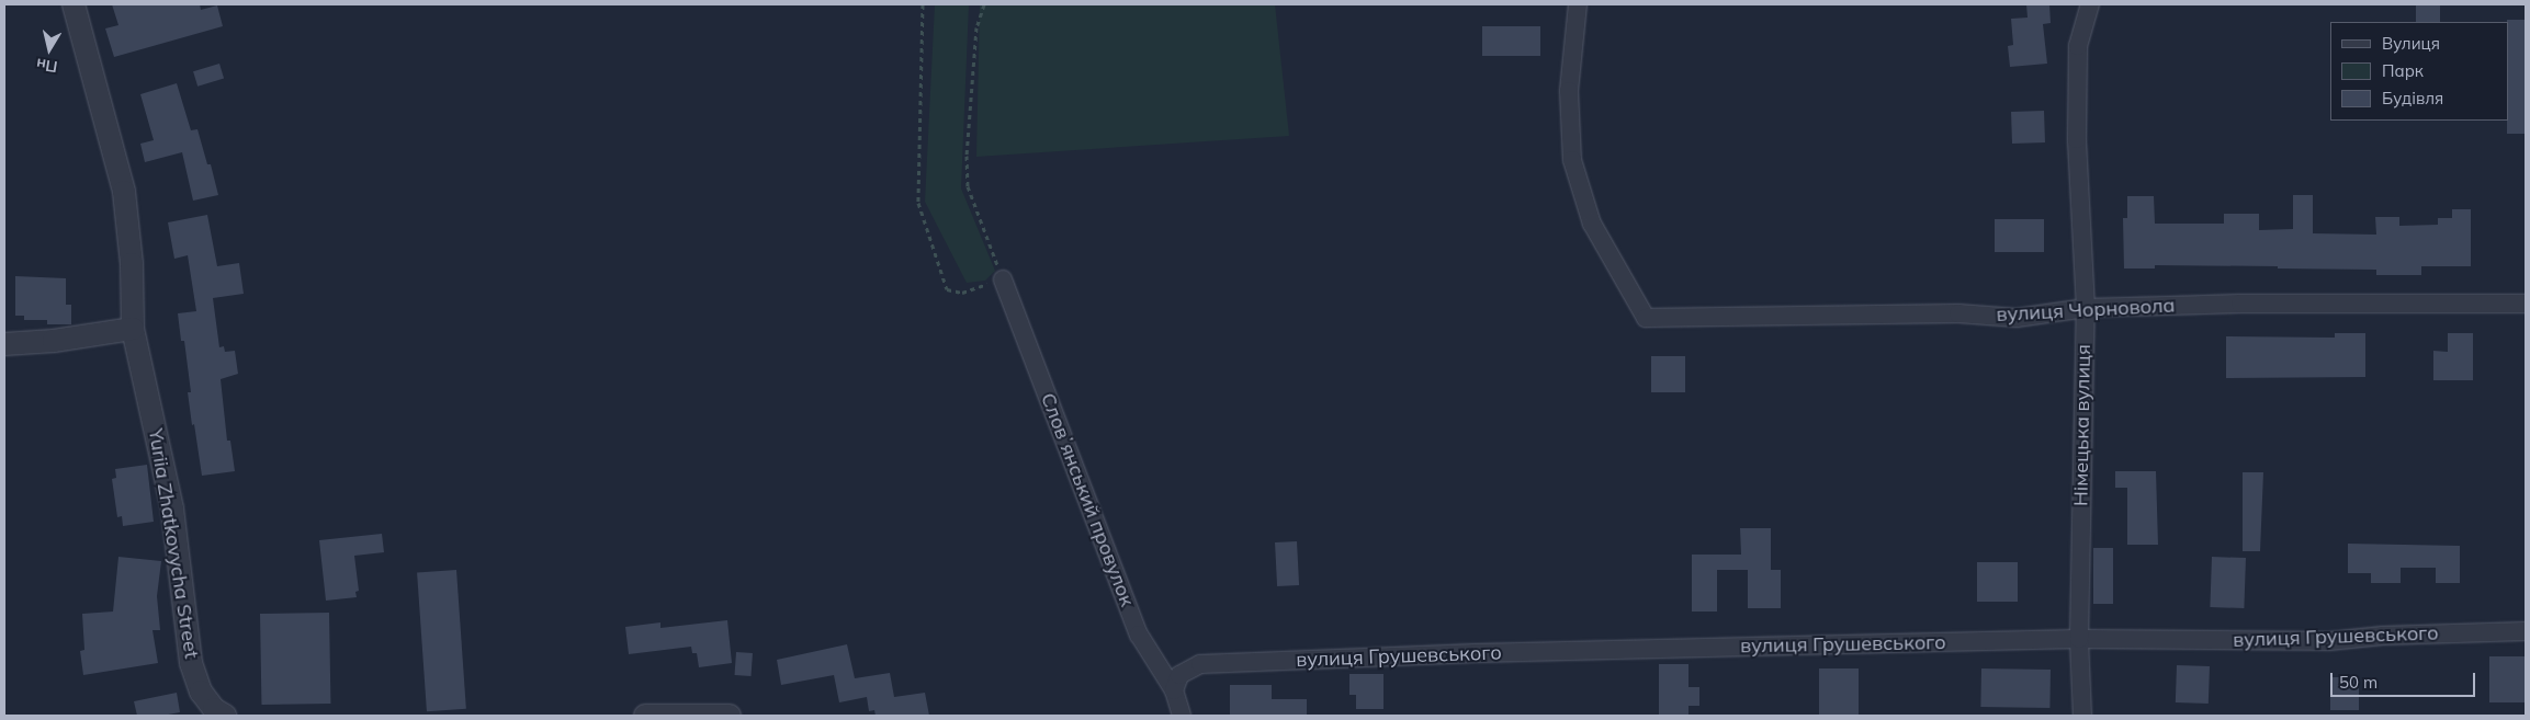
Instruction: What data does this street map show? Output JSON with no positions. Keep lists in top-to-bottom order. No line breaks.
{"streets":{"street":["вулиця Чорновола","Німецька вулиця","Словʼянський провулок","Yuriia Zhatkovycha Street","вулиця Грушевського"]},"crossings":[["вулиця Чорновола","Німецька вулиця"],["Німецька вулиця","вулиця Грушевського"],["Словʼянський провулок","вулиця Грушевського"]],"legend":["Вулиця","Парк","Будівля"],"scale_bar":"50 m","north":"bottom"}
